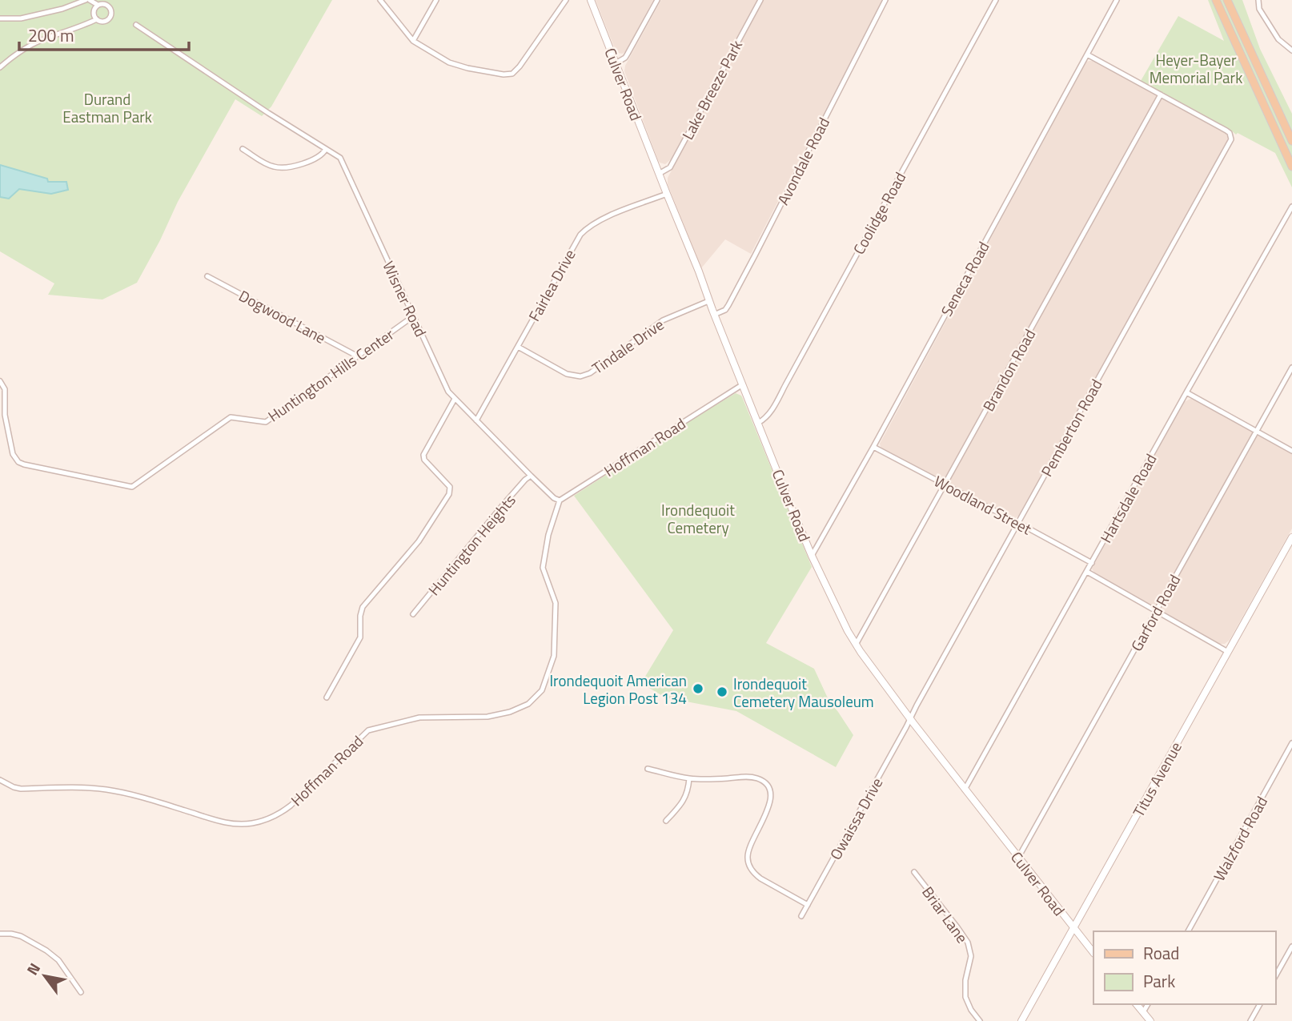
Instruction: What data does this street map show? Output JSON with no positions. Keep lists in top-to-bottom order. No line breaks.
{"streets":{"main road":["Culver Road","Titus Avenue"],"street":["Lake Breeze Park","Avondale Road","Coolidge Road","Seneca Road","Fairlea Drive","Wisner Road","Dogwood Lane","Tindale Drive","Brandon Road","Huntington Hills Center","Pemberton Road","Hoffman Road","Hartsdale Road","Woodland Street","Huntington Heights","Garford Road","Owaissa Drive","Walzford Road","Briar Lane"]},"crossings":[["Culver Road","Lake Breeze Park"],["Culver Road","Avondale Road"],["Culver Road","Coolidge Road"],["Culver Road","Seneca Road"],["Culver Road","Fairlea Drive"],["Culver Road","Tindale Drive"],["Culver Road","Brandon Road"],["Culver Road","Pemberton Road"],["Culver Road","Hoffman Road"],["Culver Road","Hartsdale Road"],["Culver Road","Garford Road"],["Culver Road","Titus Avenue"],["Culver Road","Owaissa Drive"],["Seneca Road","Woodland Street"],["Fairlea Drive","Wisner Road"],["Fairlea Drive","Tindale Drive"],["Wisner Road","Huntington Hills Center"],["Wisner Road","Hoffman Road"],["Wisner Road","Huntington Heights"],["Dogwood Lane","Huntington Hills Center"],["Brandon Road","Pemberton Road"],["Brandon Road","Woodland Street"],["Pemberton Road","Woodland Street"],["Pemberton Road","Owaissa Drive"],["Hartsdale Road","Woodland Street"]],"parks":["Heyer-Bayer Memorial Park","Durand Eastman Park","Irondequoit Cemetery"],"places":["Irondequoit American Legion Post 134","Irondequoit Cemetery Mausoleum"],"legend":["Road","Park"],"scale_bar":"200 m","north":"top left"}
